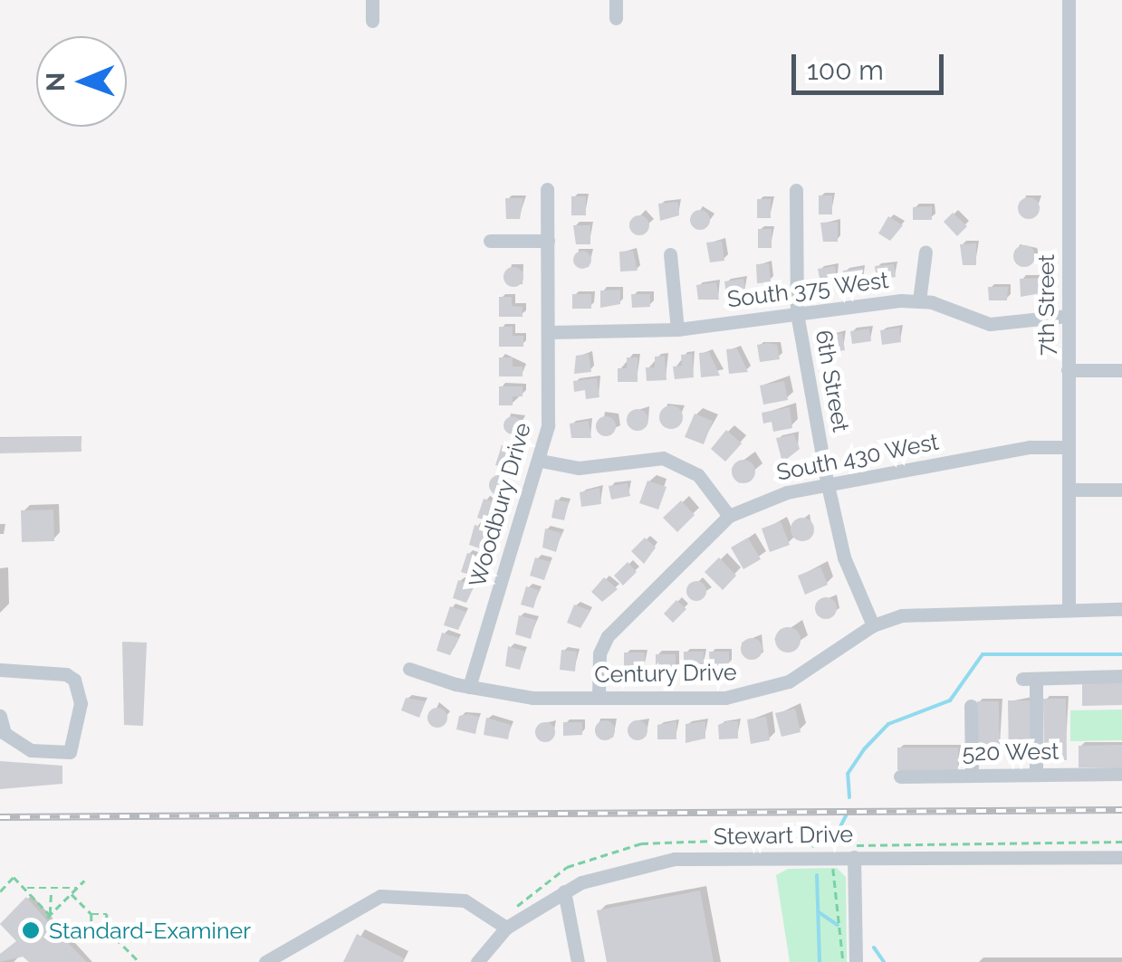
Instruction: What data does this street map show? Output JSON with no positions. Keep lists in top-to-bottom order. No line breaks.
{"streets":{"street":["South 375 West","7th Street","6th Street","South 430 West","Woodbury Drive","Century Drive","520 West","Stewart Drive"]},"crossings":[["South 375 West","7th Street"],["South 375 West","6th Street"],["South 375 West","Woodbury Drive"],["7th Street","South 430 West"],["7th Street","Century Drive"],["6th Street","South 430 West"],["6th Street","Century Drive"],["South 430 West","Century Drive"],["Woodbury Drive","Century Drive"]],"places":["Standard-Examiner"],"scale_bar":"100 m","north":"left"}
